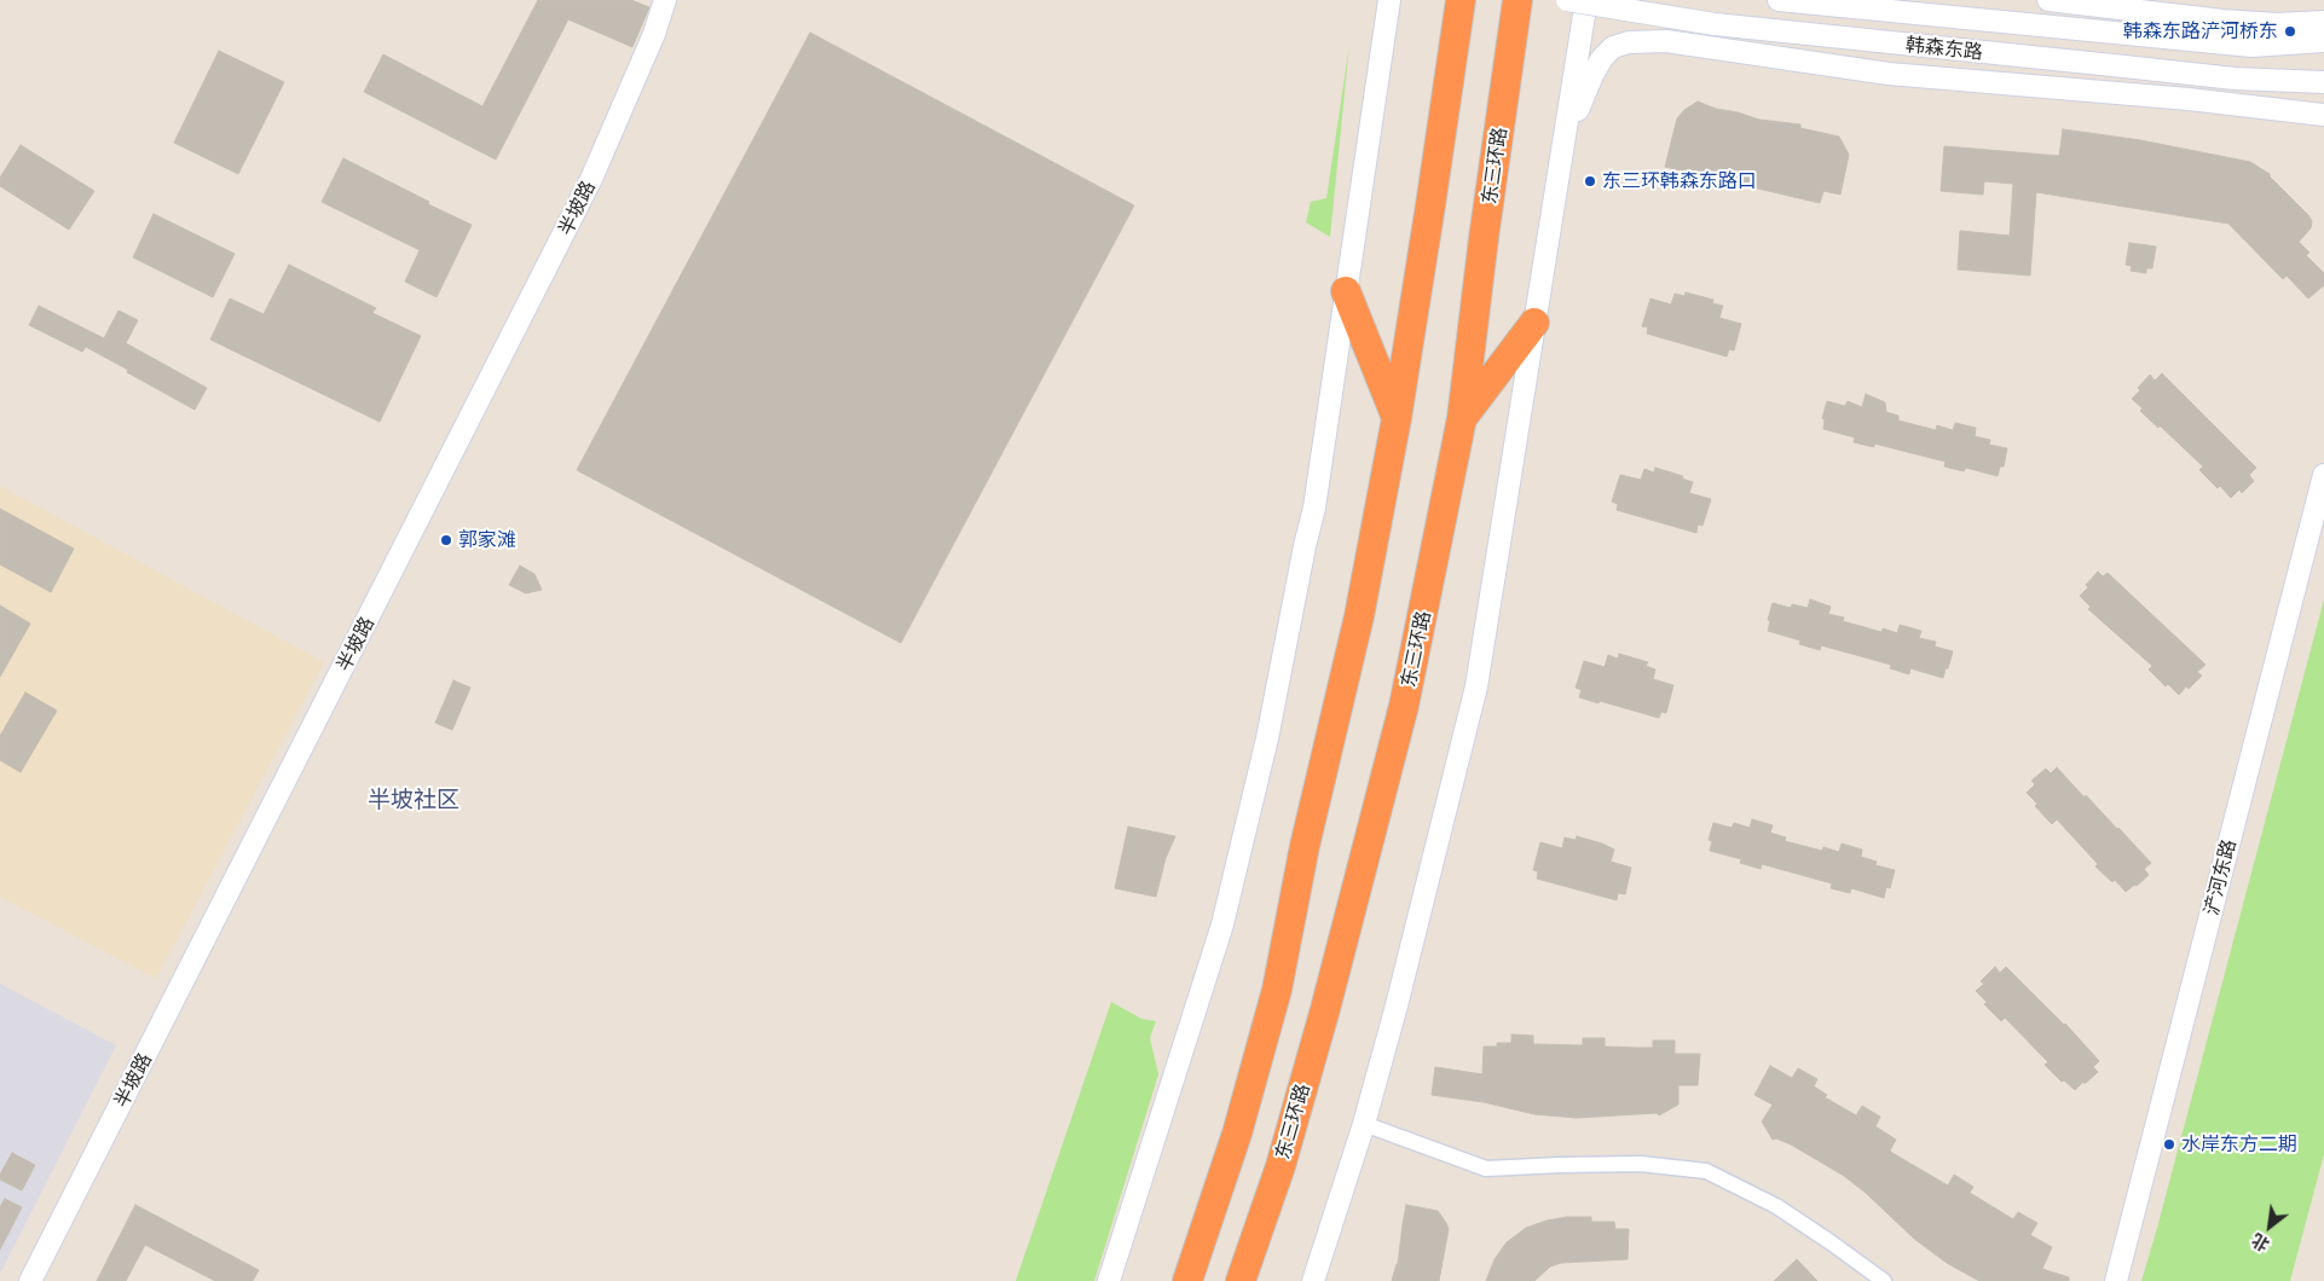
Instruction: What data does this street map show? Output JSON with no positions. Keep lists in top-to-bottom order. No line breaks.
{"streets":{"highway":["东三环路"],"main road":["韩森东路","半坡路","浐河东路"]},"districts":["半坡社区"],"places":["韩森东路浐河桥东","东三环韩森东路口","郭家滩","水岸东方二期"],"north":"bottom left"}
